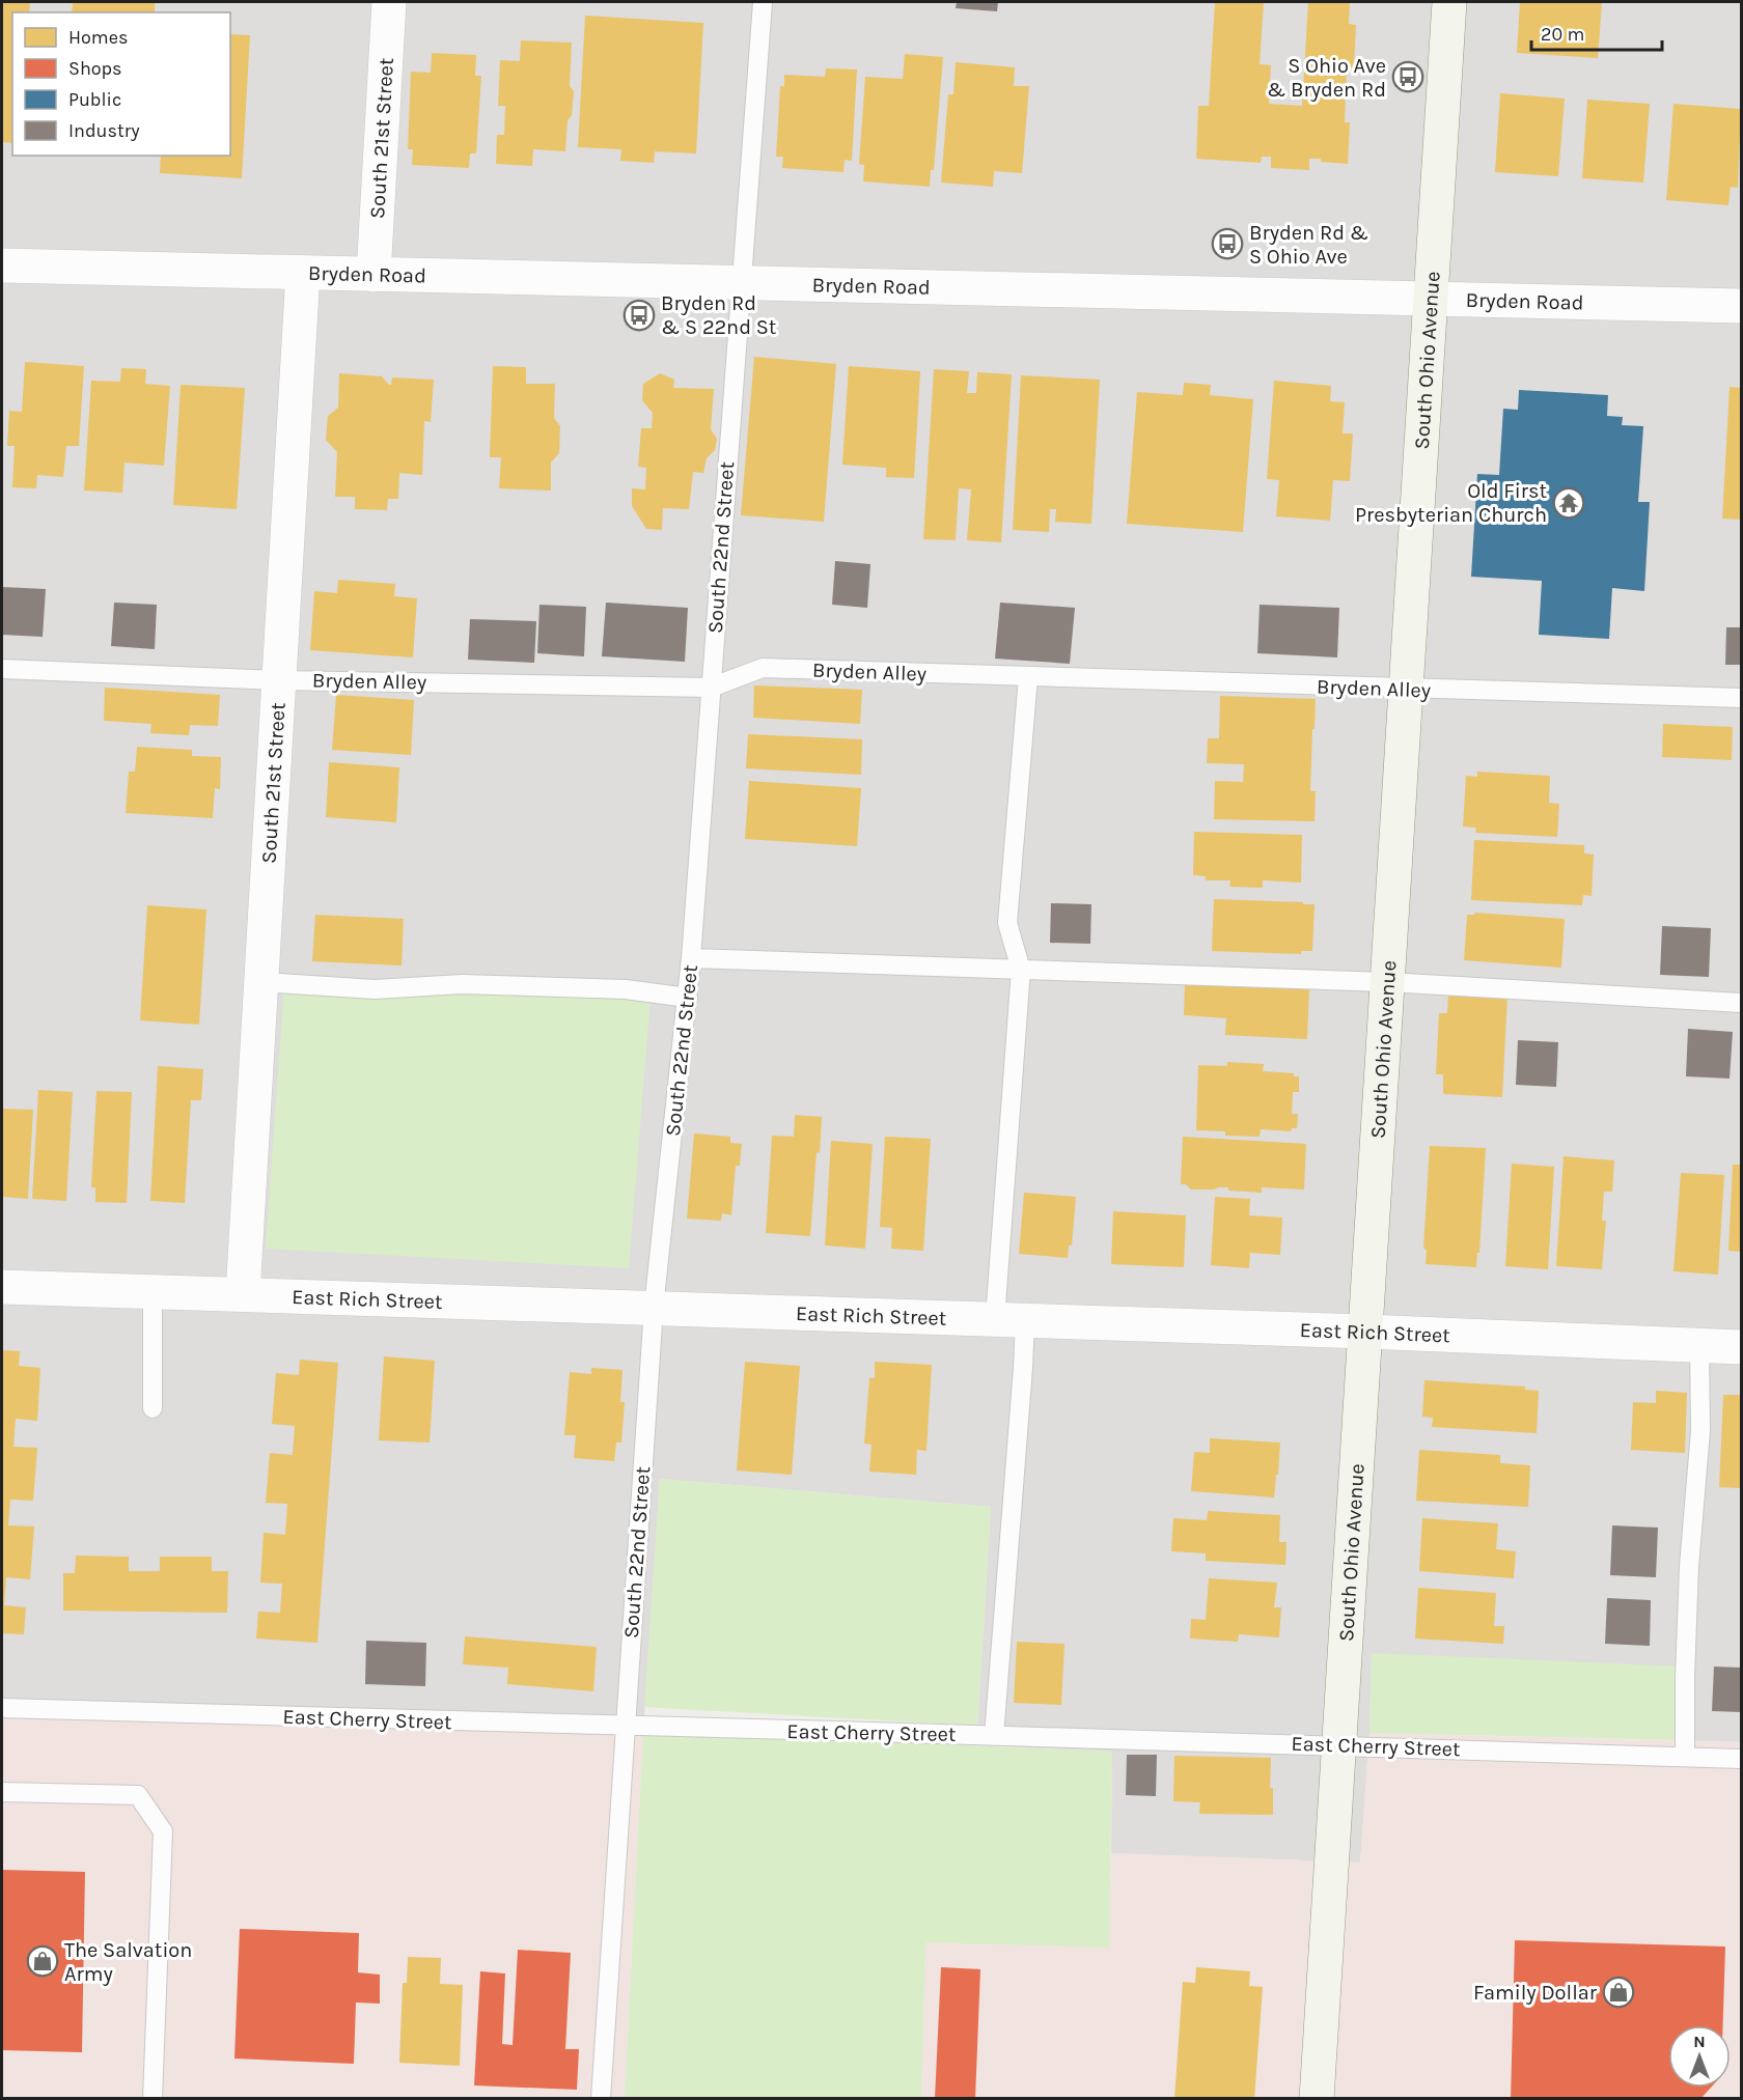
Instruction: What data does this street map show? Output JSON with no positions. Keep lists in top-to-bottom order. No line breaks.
{"streets":{"street":["South 21st Street","Bryden Road","South Ohio Avenue","East Rich Street"],"lane":["South 22nd Street","Bryden Alley","East Cherry Street"]},"crossings":[["South 21st Street","Bryden Road"],["South 21st Street","Bryden Alley"],["South 21st Street","East Rich Street"],["Bryden Road","South Ohio Avenue"],["Bryden Road","South 22nd Street"],["South Ohio Avenue","Bryden Alley"],["South Ohio Avenue","East Rich Street"],["South Ohio Avenue","East Cherry Street"],["South 22nd Street","Bryden Alley"],["South 22nd Street","East Rich Street"],["South 22nd Street","East Cherry Street"]],"places":{"bus stop":["S Ohio Ave & Bryden Rd","Bryden Rd & S Ohio Ave","Bryden Rd & S 22nd St"],"temple":["Old First Presbyterian Church"],"shop":["The Salvation Army","Family Dollar"]},"legend":["Homes","Shops","Public","Industry"],"scale_bar":"20 m","north":"top"}
